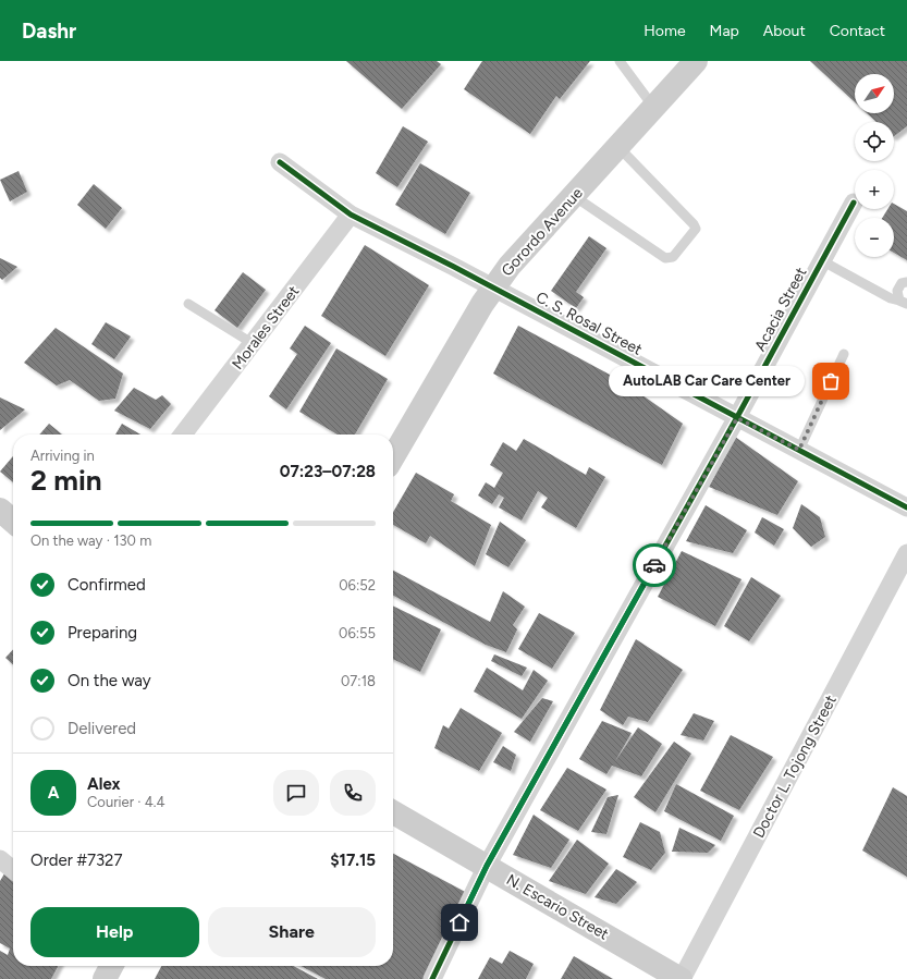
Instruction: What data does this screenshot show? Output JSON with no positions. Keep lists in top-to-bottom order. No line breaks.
{"streets":{"main road":["Gorordo Avenue","N. Escario Street"],"street":["Acacia Street","C. S. Rosal Street","Morales Street","Doctor L. Tojong Street"]},"crossings":[["Gorordo Avenue","C. S. Rosal Street"],["Acacia Street","C. S. Rosal Street"],["Acacia Street","N. Escario Street"],["C. S. Rosal Street","Morales Street"],["Doctor L. Tojong Street","N. Escario Street"]],"places":["AutoLAB Car Care Center"],"north":"top right","page":{"header":"Dashr","nav":["Home","Map","About","Contact"],"map_buttons":["+","−"],"bubble":"AutoLAB Car Care Center","heading":["2 min","Arriving in","07:23–07:28"],"panel":["Alex","Courier · 4.4","Order #7327","$17.15"],"bar":"On the way · 130 m","list":[["Confirmed","06:52"],["Preparing","06:55"],["On the way","07:18"],"Delivered"],"round":"A","buttons":["Help","Share"]}}
